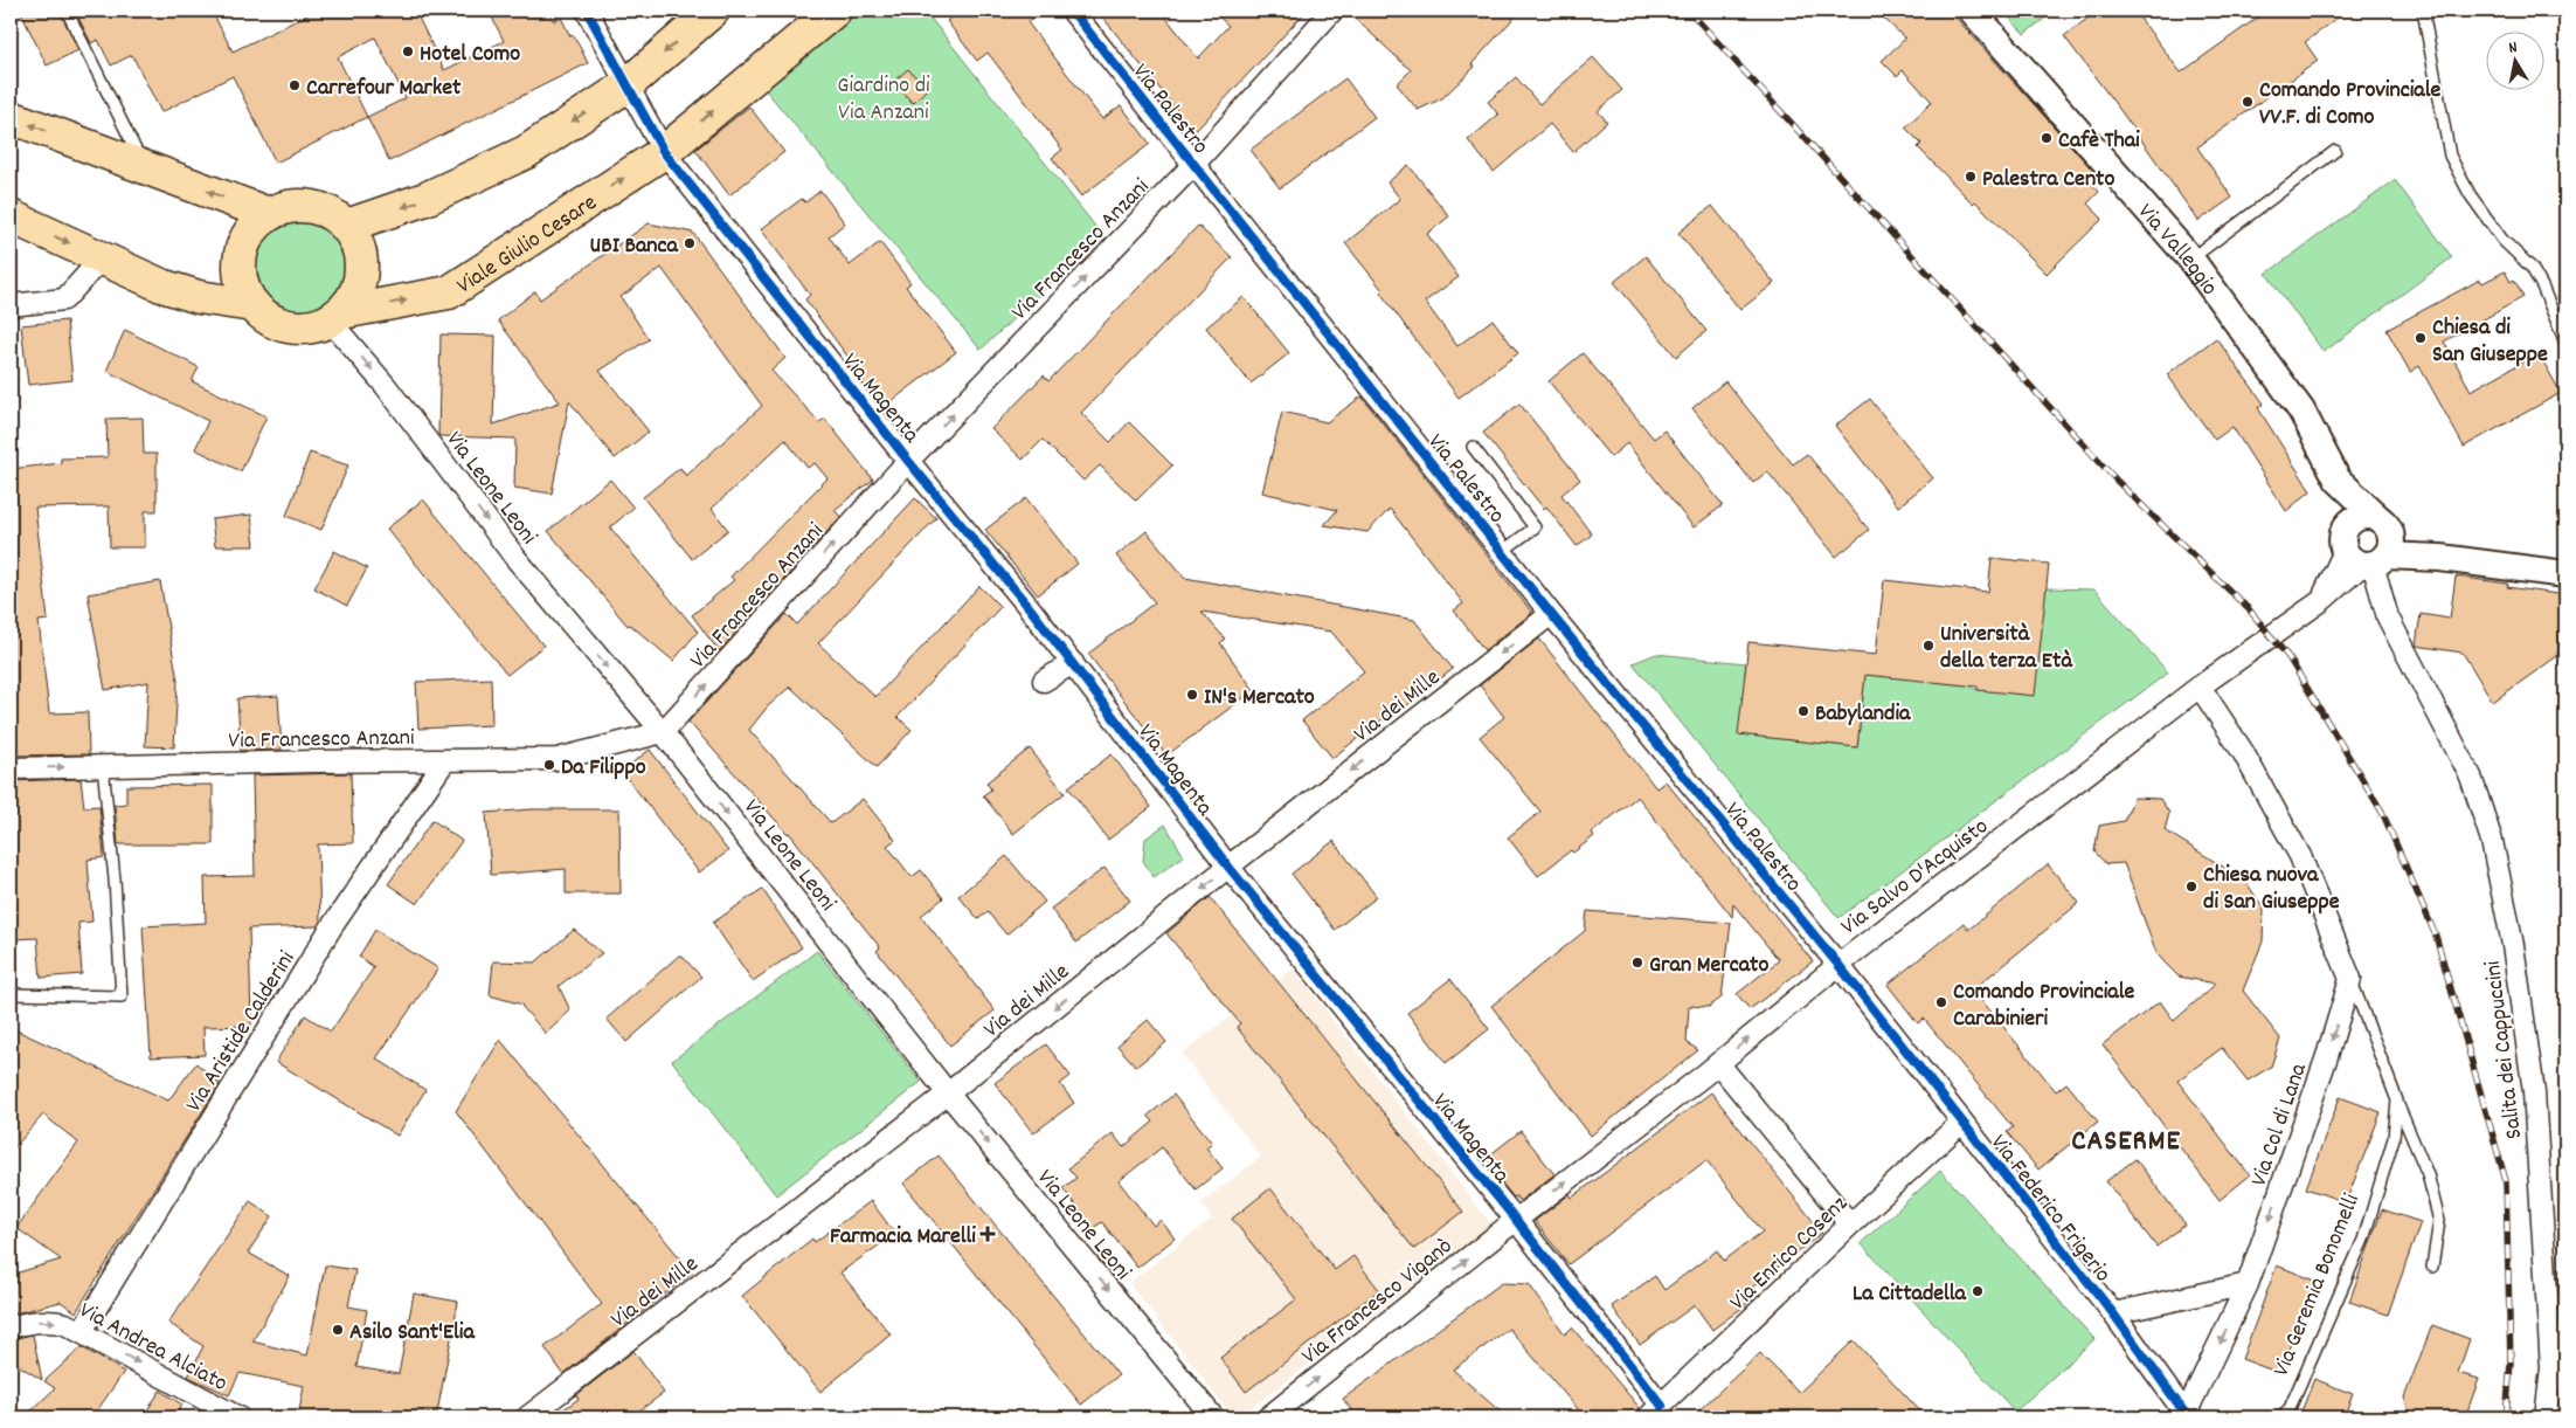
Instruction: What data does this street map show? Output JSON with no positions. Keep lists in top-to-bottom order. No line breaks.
{"streets":{"main road":["Viale Giulio Cesare"],"street":["Via Palestro","Via Francesco Anzani","Via Valleggio","Via Magenta","Via Leone Leoni","Via dei Mille","Via Salvo D'Acquisto","Via Aristide Calderini","Salita dei Cappuccini","Via Col di Lana","Via Federico Frigerio","Via Enrico Cosenz","Via Geremia Bonomelli","Via Francesco Viganò","Via Andrea Alciato"]},"crossings":[["Via Palestro","Via Francesco Anzani"],["Via Palestro","Via dei Mille"],["Via Palestro","Via Salvo D'Acquisto"],["Via Palestro","Via Federico Frigerio"],["Via Palestro","Via Enrico Cosenz"],["Viale Giulio Cesare","Via Magenta"],["Viale Giulio Cesare","Via Leone Leoni"],["Via Francesco Anzani","Via Magenta"],["Via Francesco Anzani","Via Leone Leoni"],["Via Francesco Anzani","Via Aristide Calderini"],["Via Valleggio","Via Salvo D'Acquisto"],["Via Valleggio","Salita dei Cappuccini"],["Via Magenta","Via dei Mille"],["Via Magenta","Via Salvo D'Acquisto"],["Via Magenta","Via Enrico Cosenz"],["Via Magenta","Via Francesco Viganò"],["Via Leone Leoni","Via dei Mille"],["Via Salvo D'Acquisto","Salita dei Cappuccini"],["Via Salvo D'Acquisto","Via Geremia Bonomelli"],["Via Salvo D'Acquisto","Via Francesco Viganò"],["Via Aristide Calderini","Via Andrea Alciato"],["Via Col di Lana","Via Federico Frigerio"],["Via Col di Lana","Via Geremia Bonomelli"],["Via Federico Frigerio","Via Enrico Cosenz"]],"one_way":["Via Francesco Anzani","Via Leone Leoni","Via dei Mille","Via Salvo D'Acquisto","Via Col di Lana","Via Francesco Viganò","Via Andrea Alciato"],"districts":["CASERME"],"parks":["Giardino di Via Anzani"],"places":{"other":["Hotel Como","Carrefour Market","Comando Provinciale VV.F. di Como","Cafè Thai","Palestra Cento","UBI Banca","Chiesa di San Giuseppe","Università della terza Età","IN's Mercato","Babylandia","Da Filippo","Chiesa nuova di San Giuseppe","Gran Mercato","Comando Provinciale Carabinieri","La Cittadella","Asilo Sant'Elia"],"health":["Farmacia Marelli"]},"north":"top"}
